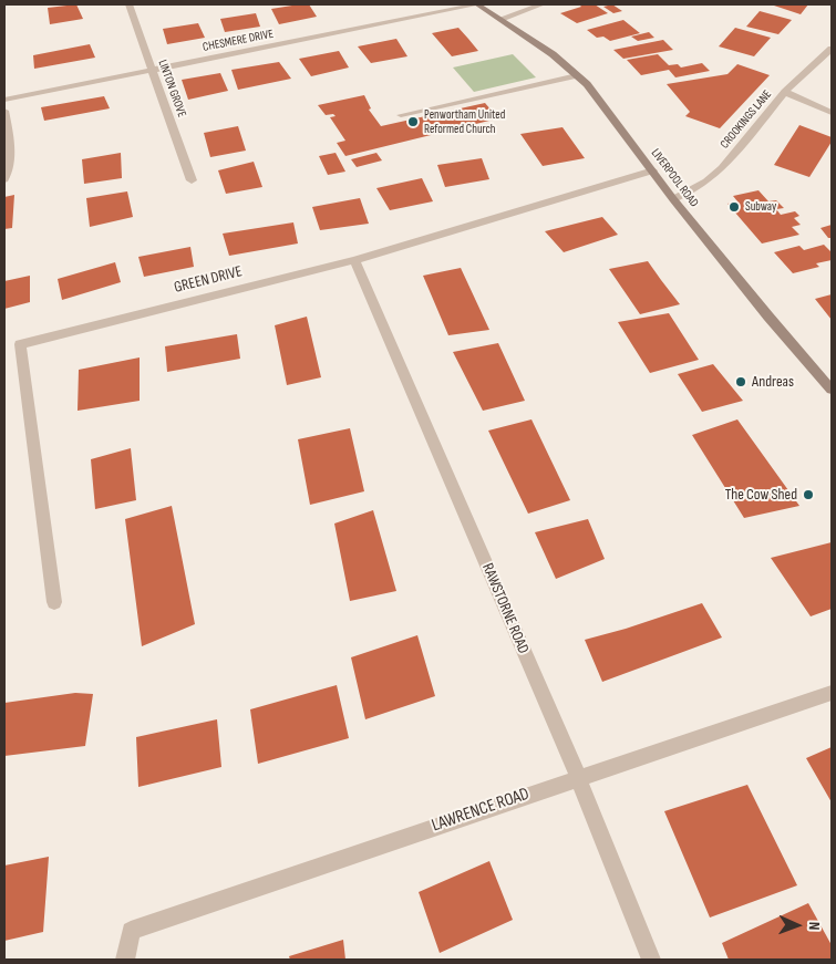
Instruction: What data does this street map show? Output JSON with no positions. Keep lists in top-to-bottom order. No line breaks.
{"streets":{"street":["CHESMERE DRIVE","LINTON GROVE","CROOKINGS LANE","LIVERPOOL ROAD","GREEN DRIVE","RAWSTORNE ROAD","LAWRENCE ROAD"]},"crossings":[["CHESMERE DRIVE","LINTON GROVE"],["CHESMERE DRIVE","LIVERPOOL ROAD"],["CROOKINGS LANE","LIVERPOOL ROAD"],["LIVERPOOL ROAD","GREEN DRIVE"],["GREEN DRIVE","RAWSTORNE ROAD"],["RAWSTORNE ROAD","LAWRENCE ROAD"]],"places":["Penwortham United Reformed Church","Subway","Andreas","The Cow Shed"],"north":"right"}
